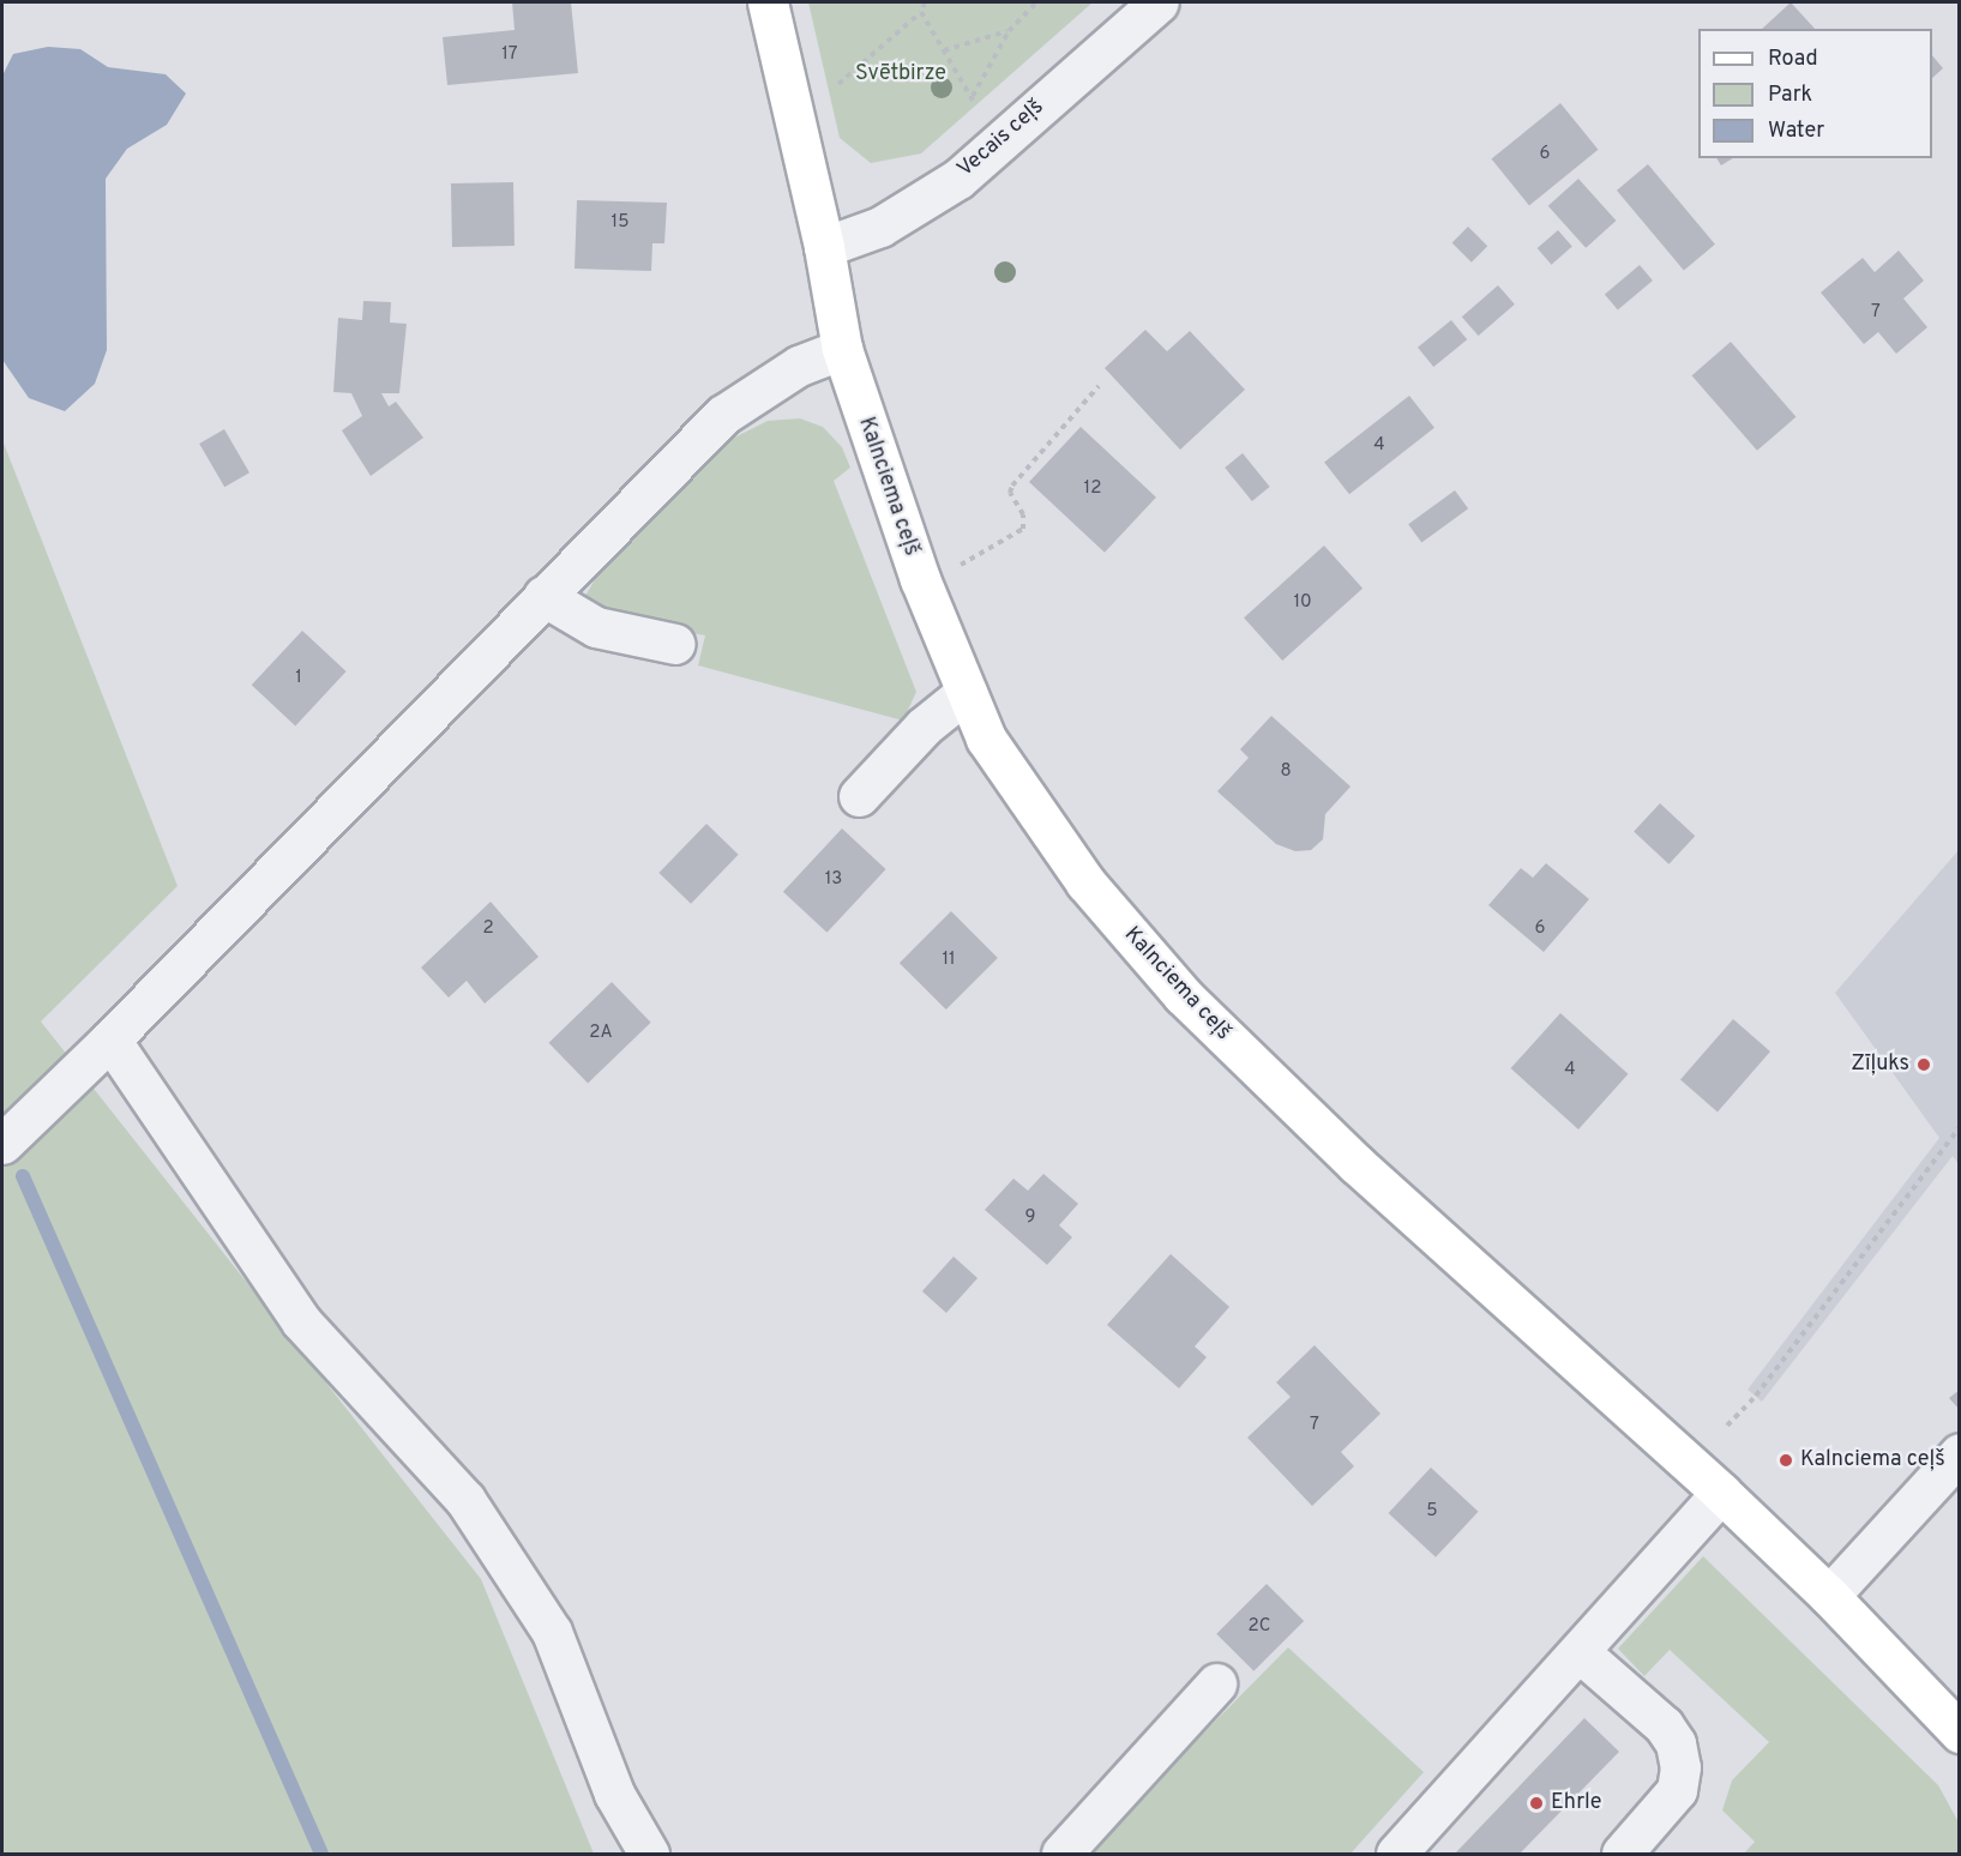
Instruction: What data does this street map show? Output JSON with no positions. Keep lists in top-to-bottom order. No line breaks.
{"streets":{"main road":["Kalnciema ceļš"],"street":["Vecais ceļš"]},"crossings":[["Vecais ceļš","Kalnciema ceļš"]],"parks":["Svētbirze"],"places":["Zīļuks","Kalnciema ceļš","Ehrle"],"house_numbers":["17","6","15","7","4","12","10","1","8","13","2","6","11","2A","4","9","7","5","2C"],"legend":["Road","Park","Water"]}
